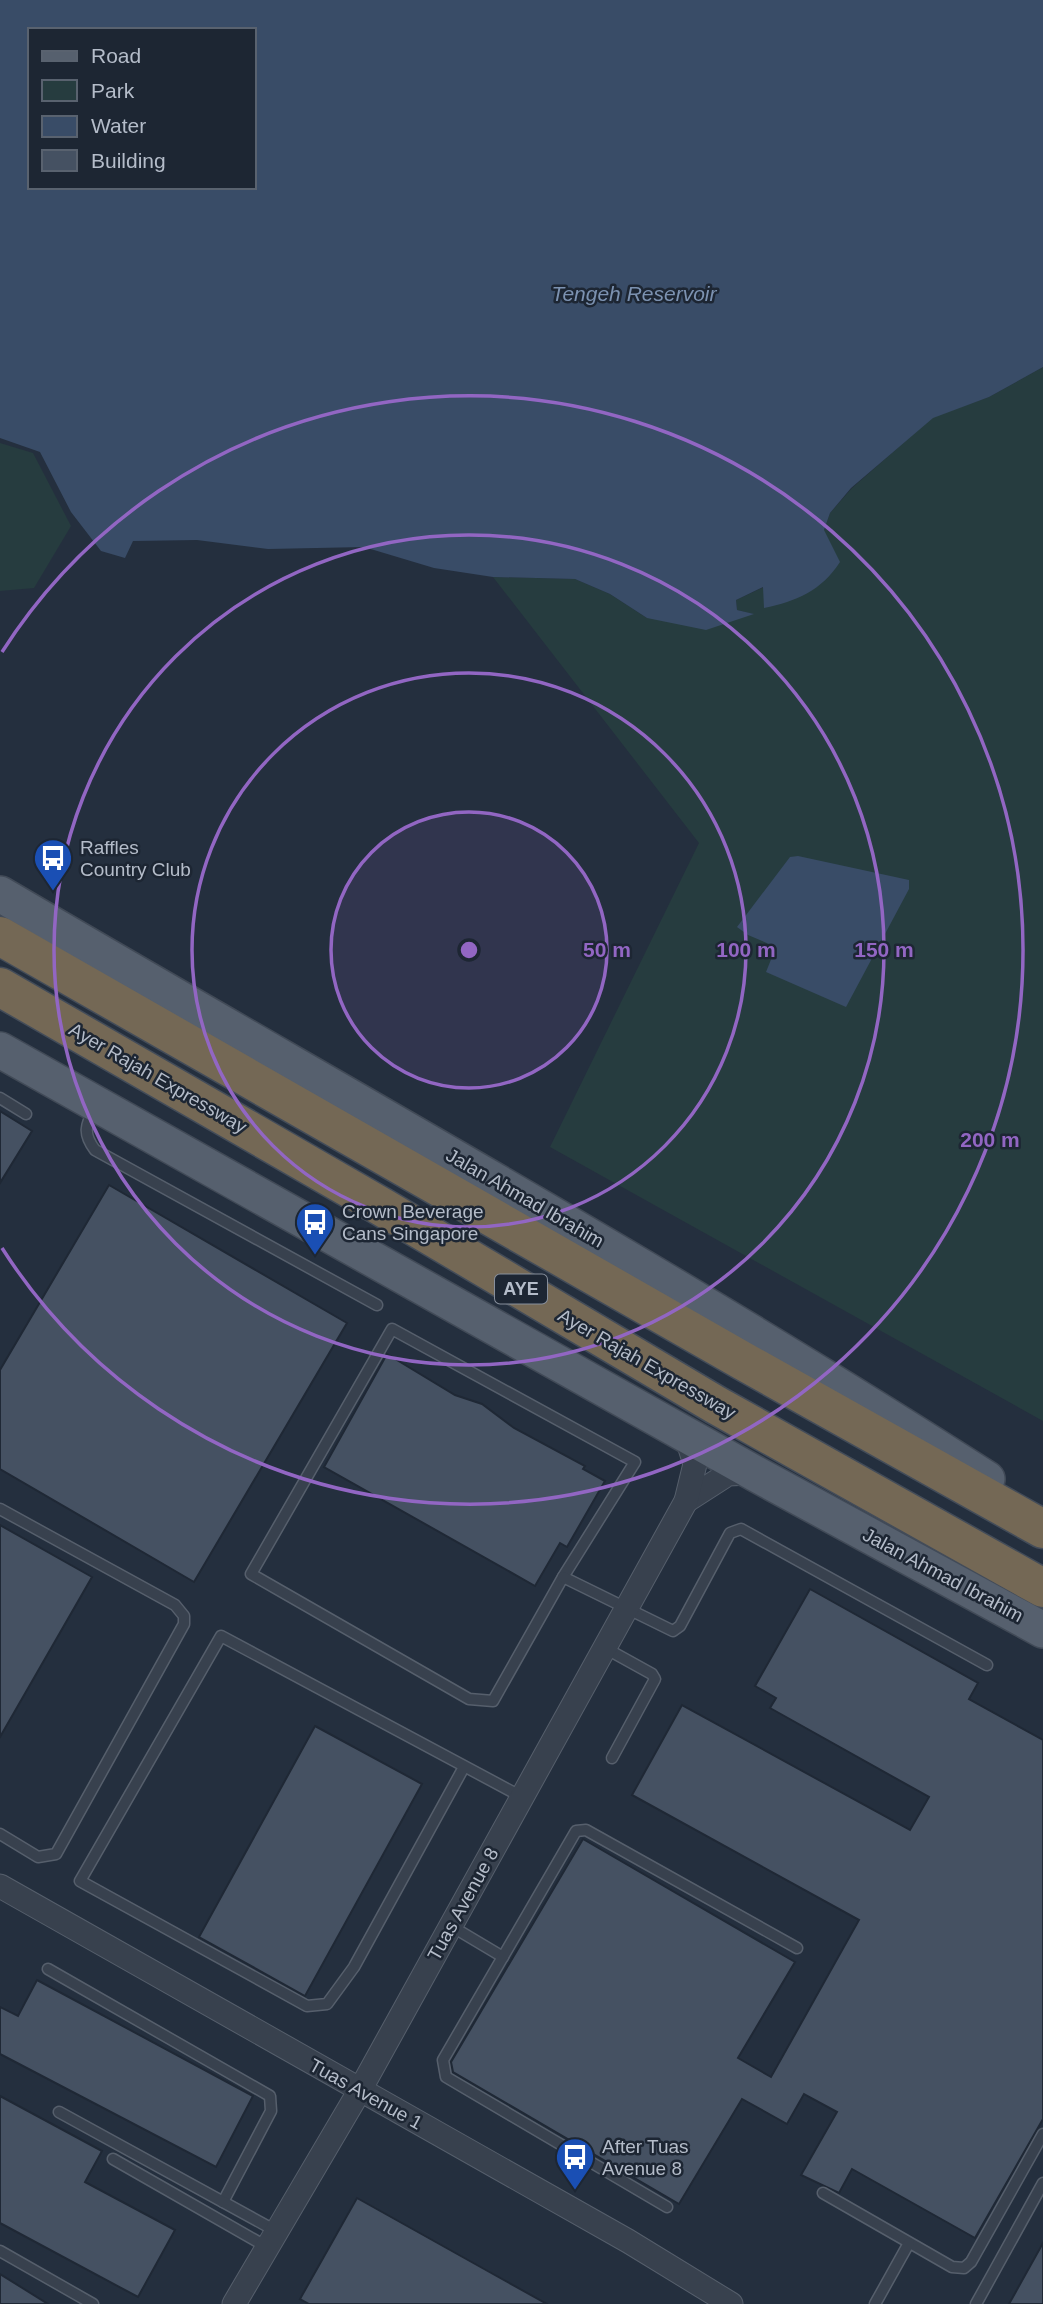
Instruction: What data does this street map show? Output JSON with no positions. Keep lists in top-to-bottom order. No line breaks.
{"streets":{"highway":["Ayer Rajah Expressway","AYE"],"main road":["Jalan Ahmad Ibrahim"],"street":["Tuas Avenue 8","Tuas Avenue 1"]},"crossings":[["Jalan Ahmad Ibrahim","Tuas Avenue 8"],["Tuas Avenue 8","Tuas Avenue 1"]],"water":["Tengeh Reservoir"],"places":{"bus stop":["Raffles Country Club","Crown Beverage Cans Singapore","After Tuas Avenue 8"]},"legend":["Road","Park","Water","Building"],"rings":["50 m","100 m","150 m","200 m"]}
